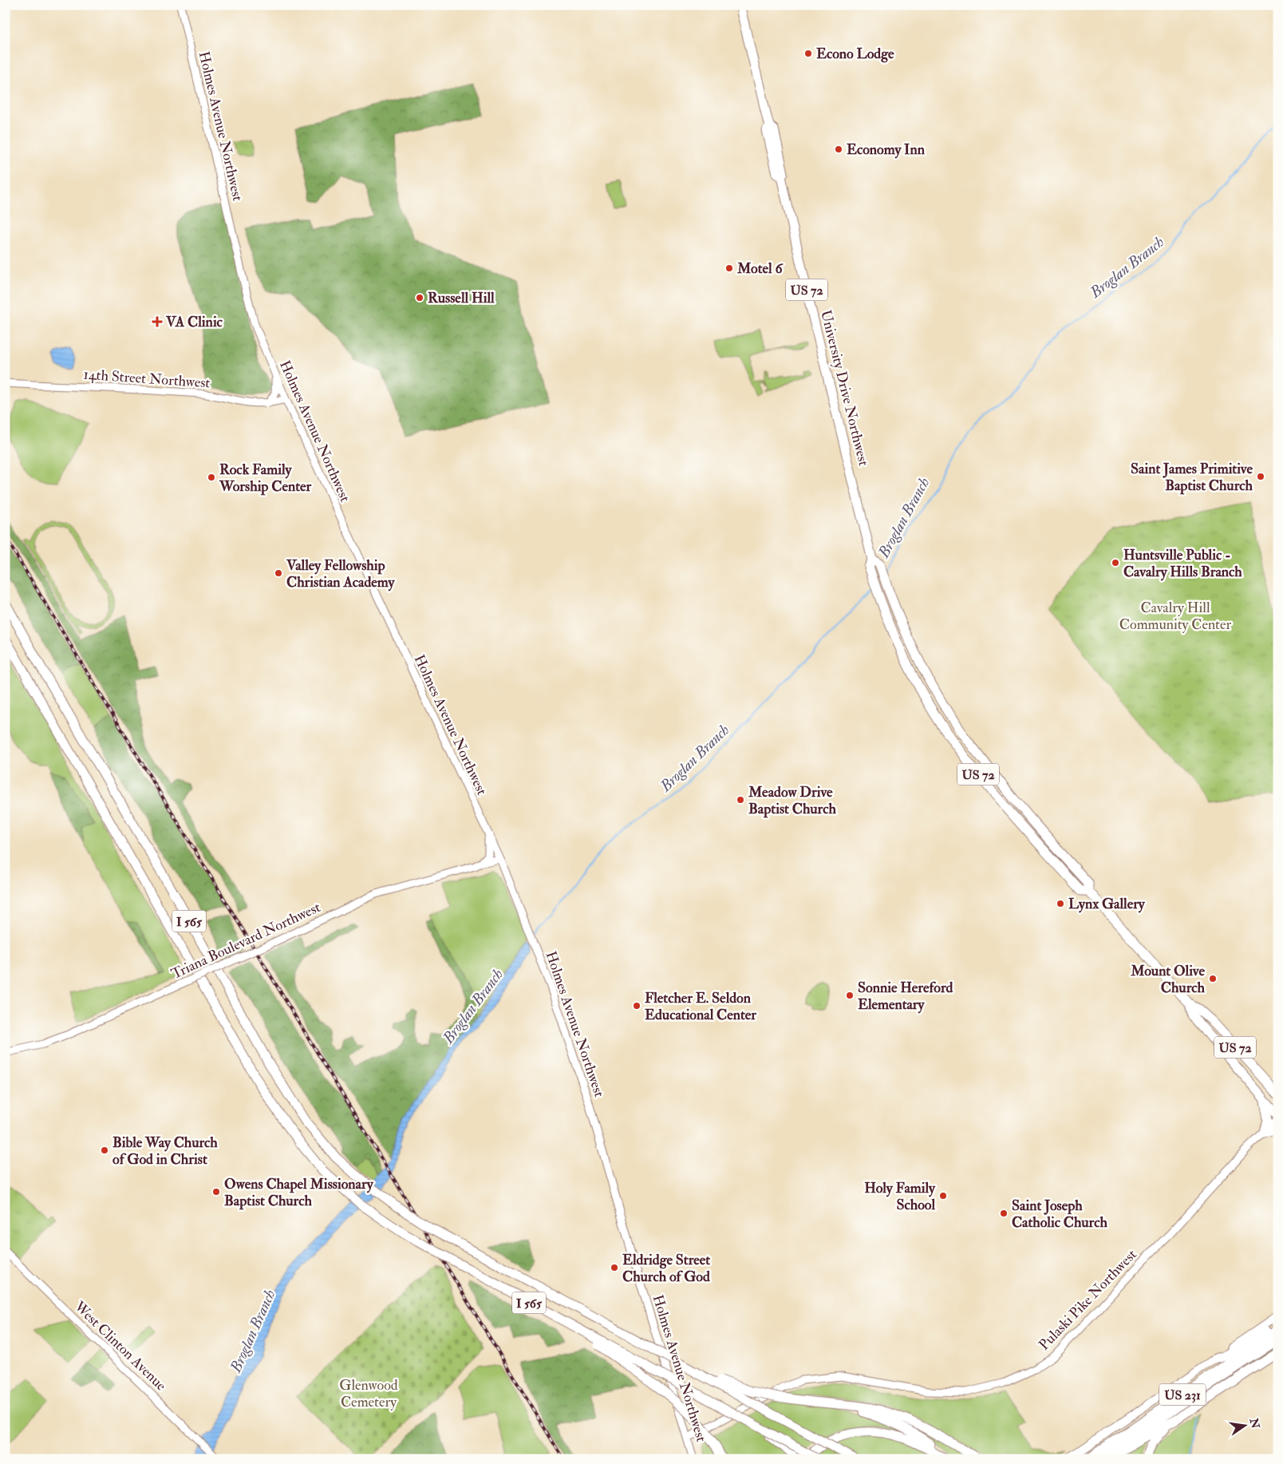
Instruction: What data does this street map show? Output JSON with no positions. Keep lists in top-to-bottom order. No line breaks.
{"streets":{"highway":["US 72","University Drive Northwest","I 565","US 231"],"main road":["Holmes Avenue Northwest","14th Street Northwest","Triana Boulevard Northwest","Pulaski Pike Northwest","West Clinton Avenue"]},"crossings":[["Holmes Avenue Northwest","14th Street Northwest"],["Holmes Avenue Northwest","Triana Boulevard Northwest"],["Holmes Avenue Northwest","Pulaski Pike Northwest"]],"water":["Broglan Branch"],"parks":["Cavalry Hill Community Center","Glenwood Cemetery"],"places":{"other":["Econo Lodge","Economy Inn","Motel 6","Russell Hill","Saint James Primitive Baptist Church","Rock Family Worship Center","Huntsville Public - Cavalry Hills Branch","Valley Fellowship Christian Academy","Meadow Drive Baptist Church","Lynx Gallery","Mount Olive Church","Sonnie Hereford Elementary","Fletcher E. Seldon Educational Center","Bible Way Church of God in Christ","Owens Chapel Missionary Baptist Church","Holy Family School","Saint Joseph Catholic Church","Eldridge Street Church of God"],"health":["VA Clinic"]},"north":"right"}
